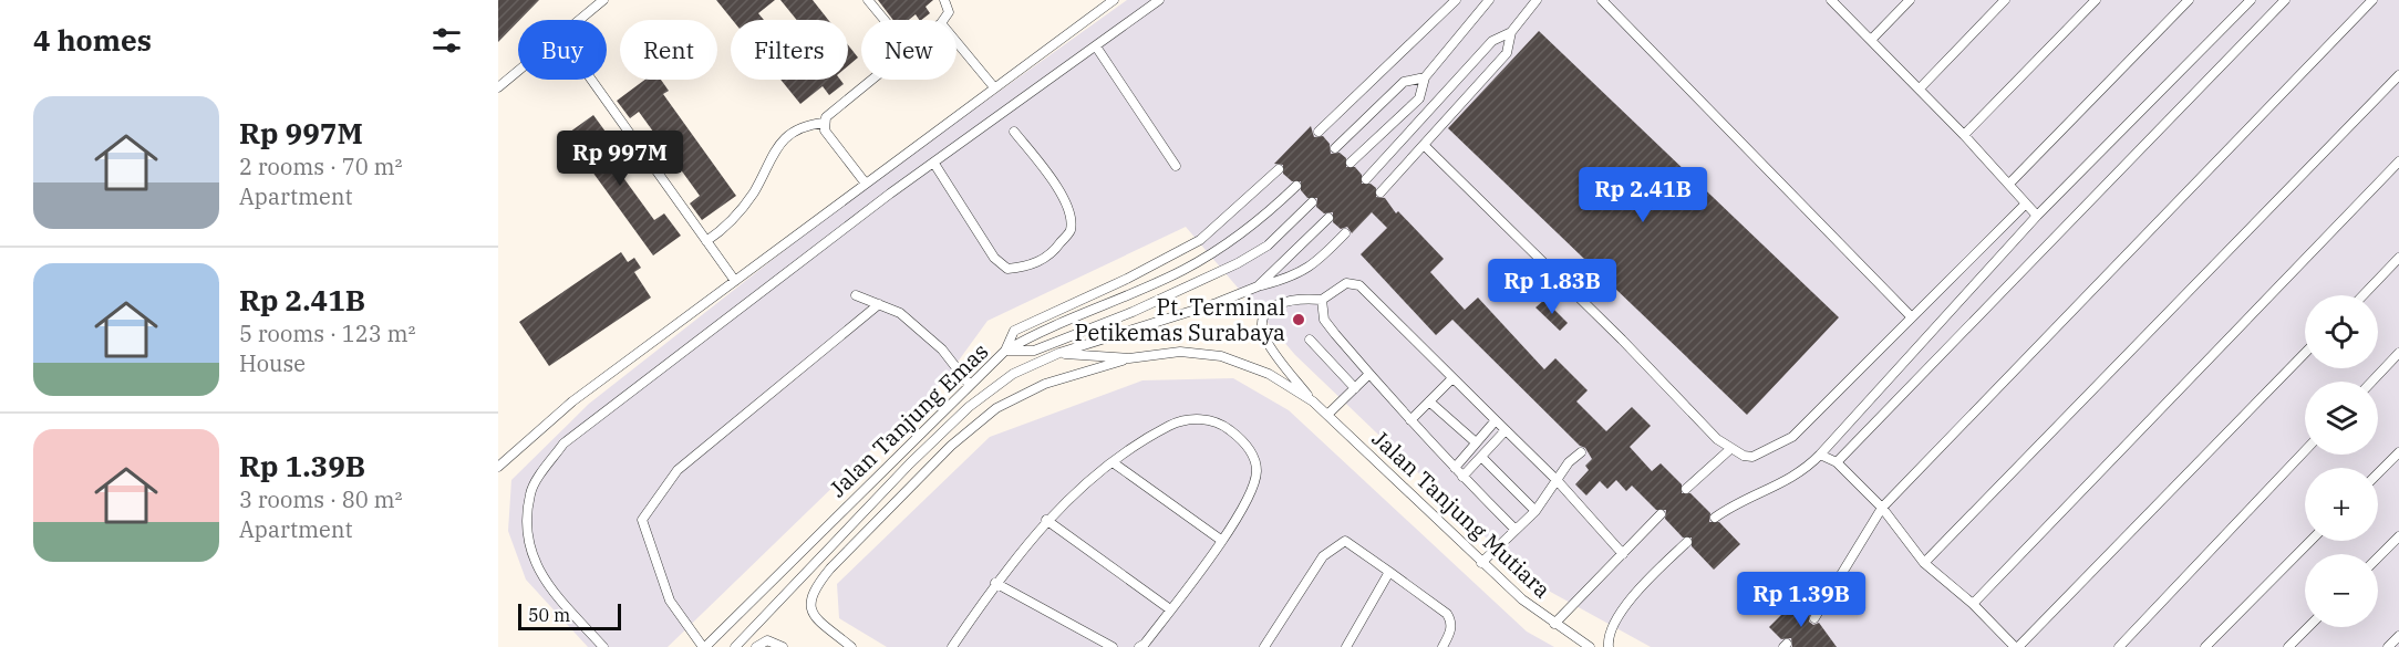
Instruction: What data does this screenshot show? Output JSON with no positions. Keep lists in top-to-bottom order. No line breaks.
{"streets":{"lane":["Jalan Tanjung Emas","Jalan Tanjung Mutiara"]},"crossings":[["Jalan Tanjung Emas","Jalan Tanjung Mutiara"]],"places":["Pt. Terminal Petikemas Surabaya"],"scale_bar":"50 m","page":{"heading":"4 homes","chip":["Buy","Rent","Filters","New"],"list":[{"name":"Rp 997M","note":"2 rooms · 70 m² · Apartment"},{"name":"Rp 2.41B","note":"5 rooms · 123 m² · House"},{"name":"Rp 1.39B","note":"3 rooms · 80 m² · Apartment"}],"price":["Rp 997M","Rp 2.41B","Rp 1.83B","Rp 1.39B"],"map_buttons":["+","−"],"scale":"50 m"}}
